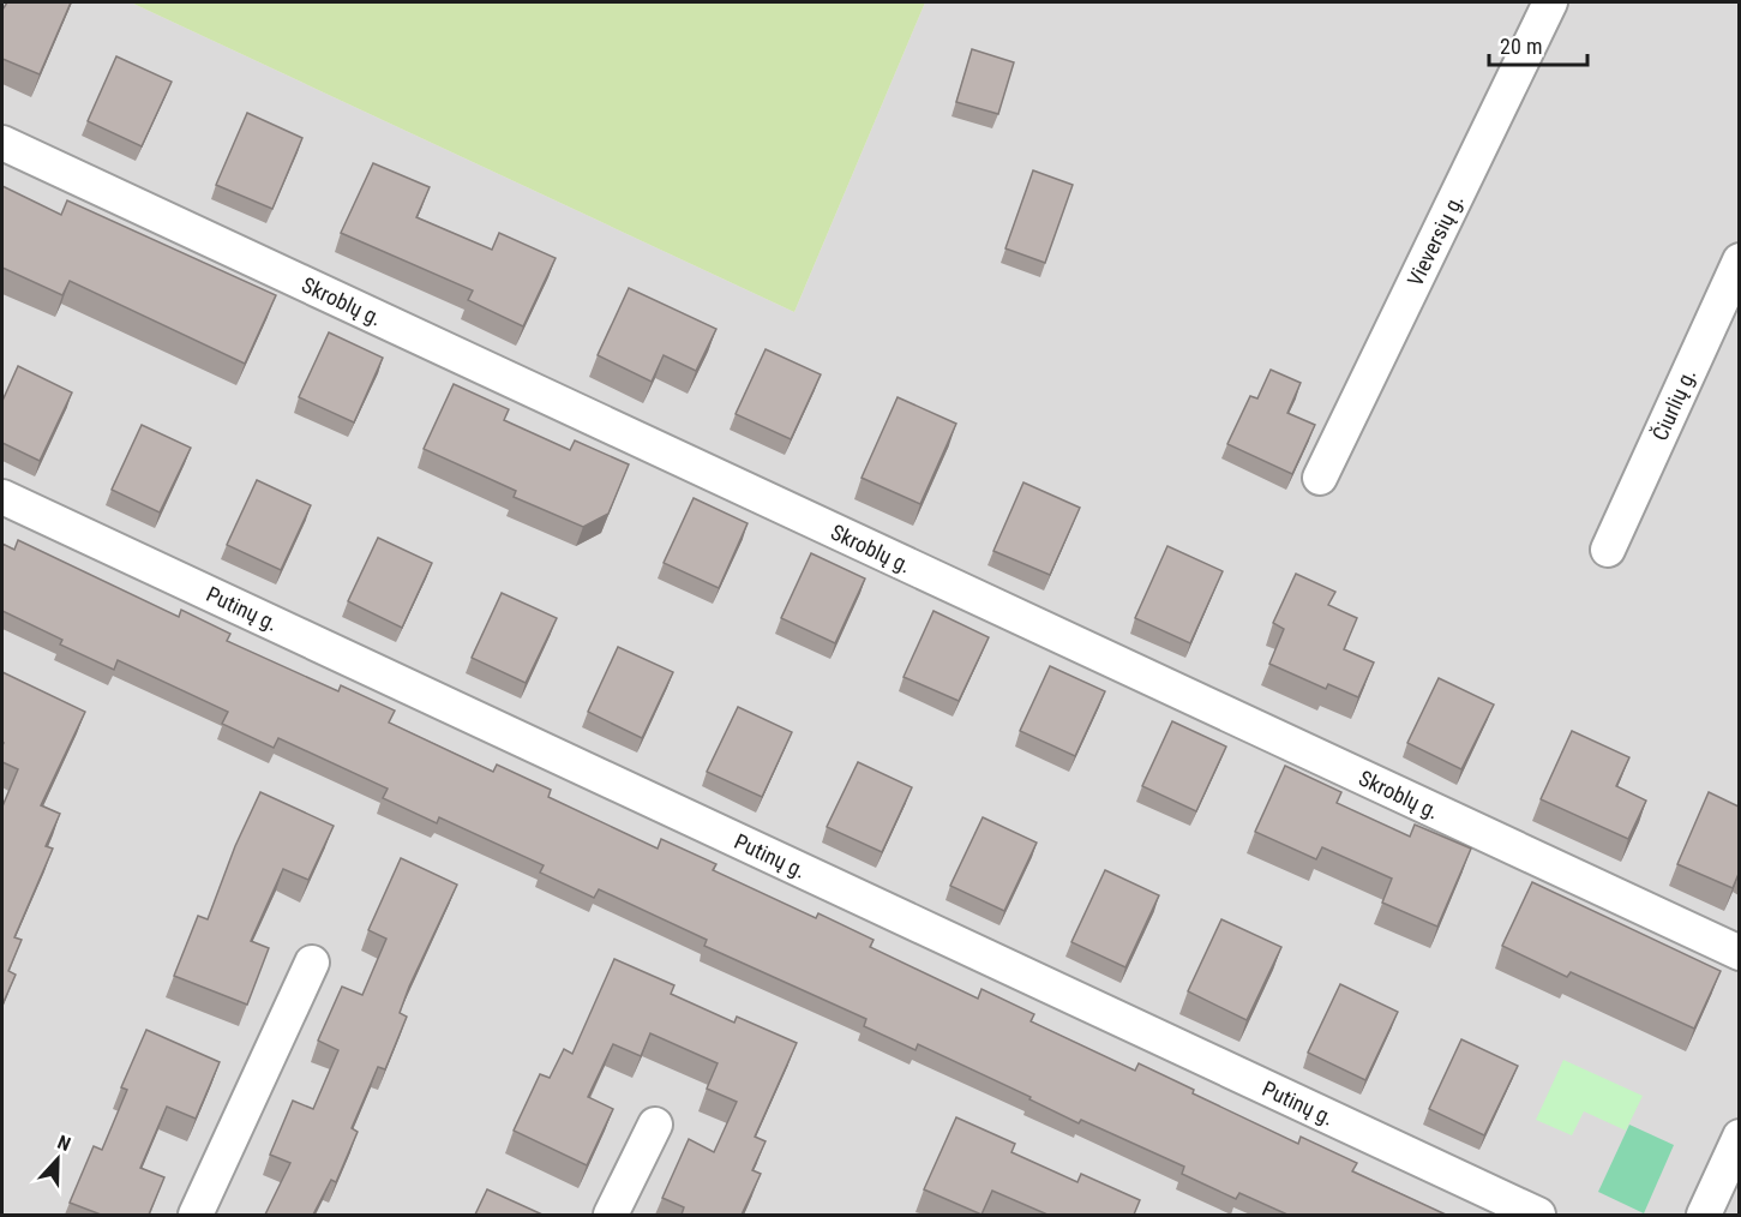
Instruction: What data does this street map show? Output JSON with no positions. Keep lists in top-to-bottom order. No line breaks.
{"streets":{"street":["Vieversių g.","Skroblų g.","Čiurlių g.","Putinų g."]},"scale_bar":"20 m","north":"top"}
